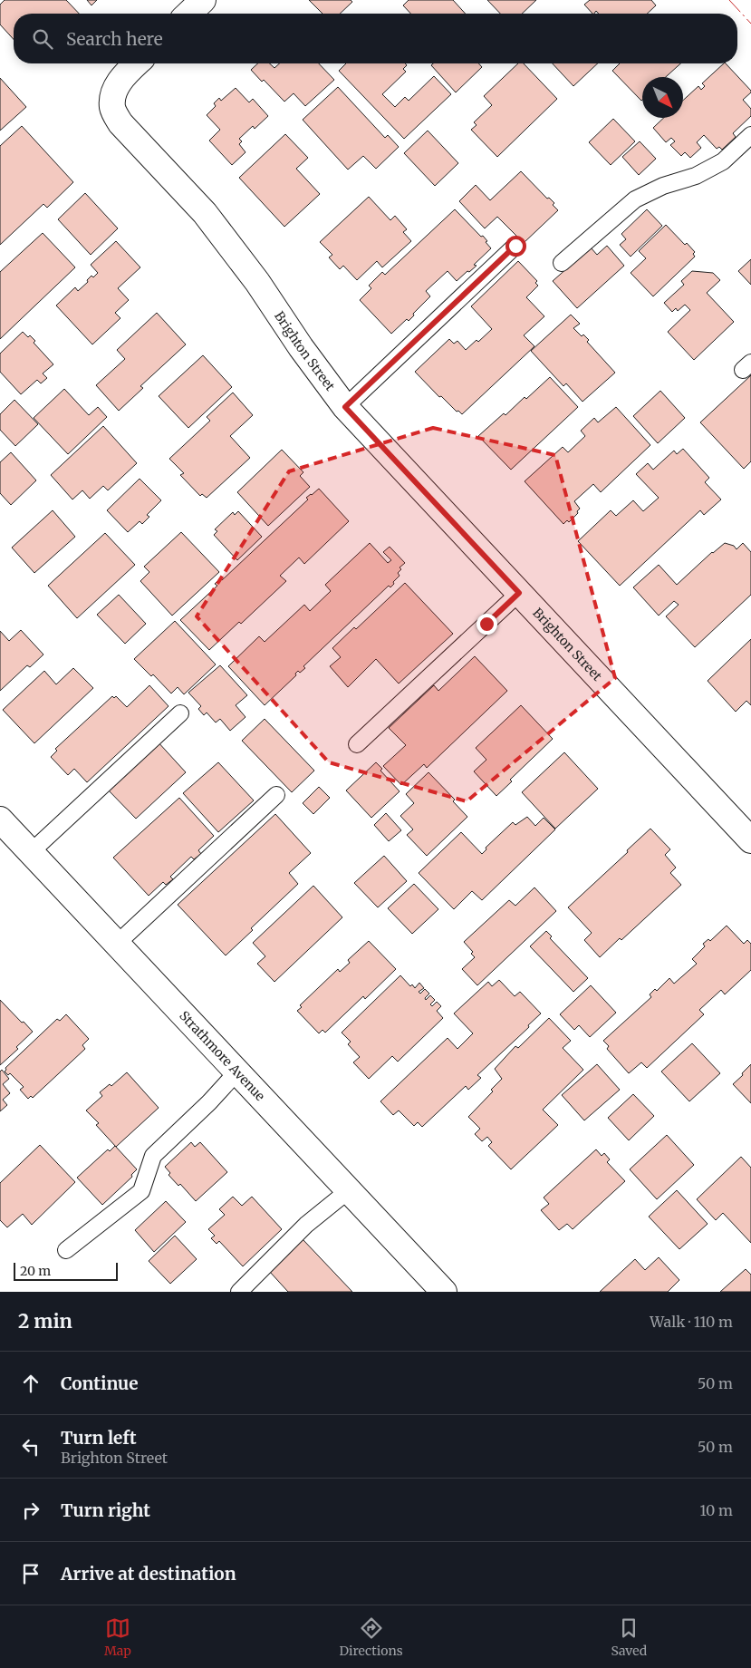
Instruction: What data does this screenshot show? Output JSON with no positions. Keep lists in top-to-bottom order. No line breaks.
{"streets":{"street":["Brighton Street","Strathmore Avenue"]},"scale_bar":"20 m","north":"bottom right","page":{"search":"Search here","scale":"20 m","heading":["2 min","Walk · 110 m"],"list":[["Continue","50 m"],["Turn left","Brighton Street","50 m"],["Turn right","10 m"],"Arrive at destination"],"nav":["Map","Directions","Saved"]}}
